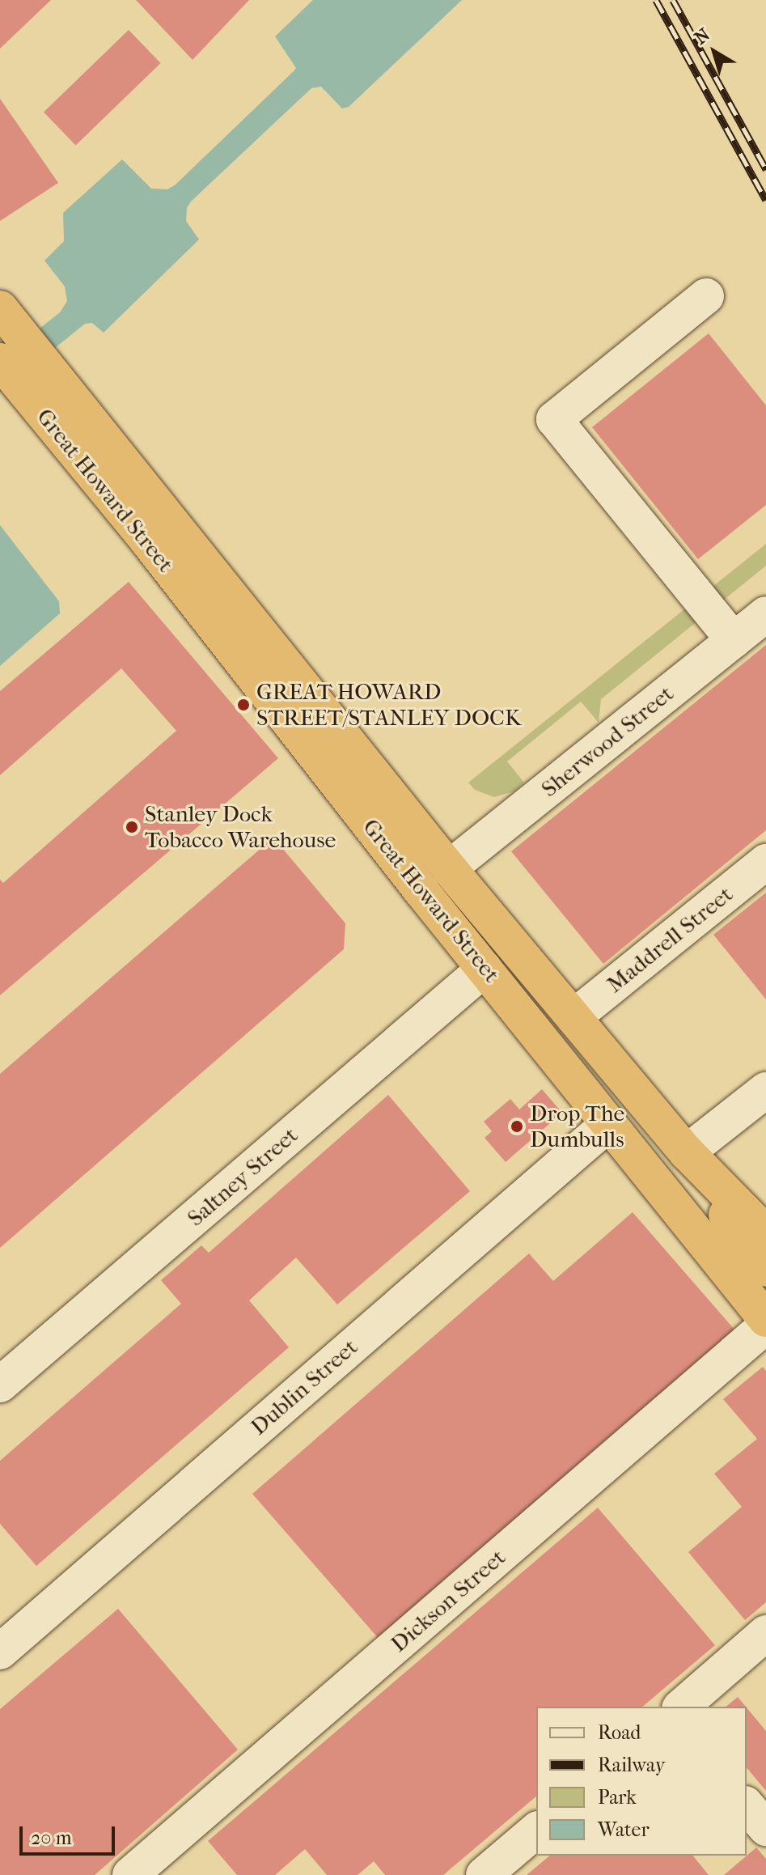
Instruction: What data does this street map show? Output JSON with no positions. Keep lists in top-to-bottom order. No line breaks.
{"streets":{"highway":["Great Howard Street"],"street":["Sherwood Street","Maddrell Street","Saltney Street","Dublin Street","Dickson Street"]},"crossings":[["Great Howard Street","Sherwood Street"],["Great Howard Street","Maddrell Street"],["Great Howard Street","Saltney Street"],["Great Howard Street","Dublin Street"]],"places":["GREAT HOWARD STREET/STANLEY DOCK","Stanley Dock Tobacco Warehouse","Drop The Dumbulls"],"legend":["Road","Railway","Park","Water"],"scale_bar":"20 m","north":"top left"}
